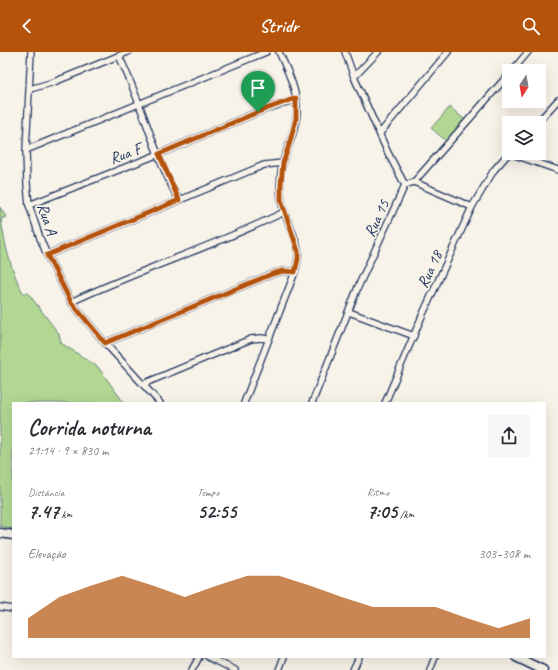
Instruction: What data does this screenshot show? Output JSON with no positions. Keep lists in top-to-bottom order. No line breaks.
{"streets":{"street":["Rua F","Rua 15","Rua A","Rua 18"]},"crossings":[["Rua F","Rua A"]],"north":"bottom","page":{"header":"Stridr","heading":["Corrida noturna","21:14 · 9 × 830 m"],"stats":[["Distância","7.47 km"],["Tempo","52:55"],["Ritmo","7:05 /km"]],"chart":["Elevação","303–308 m"]}}
